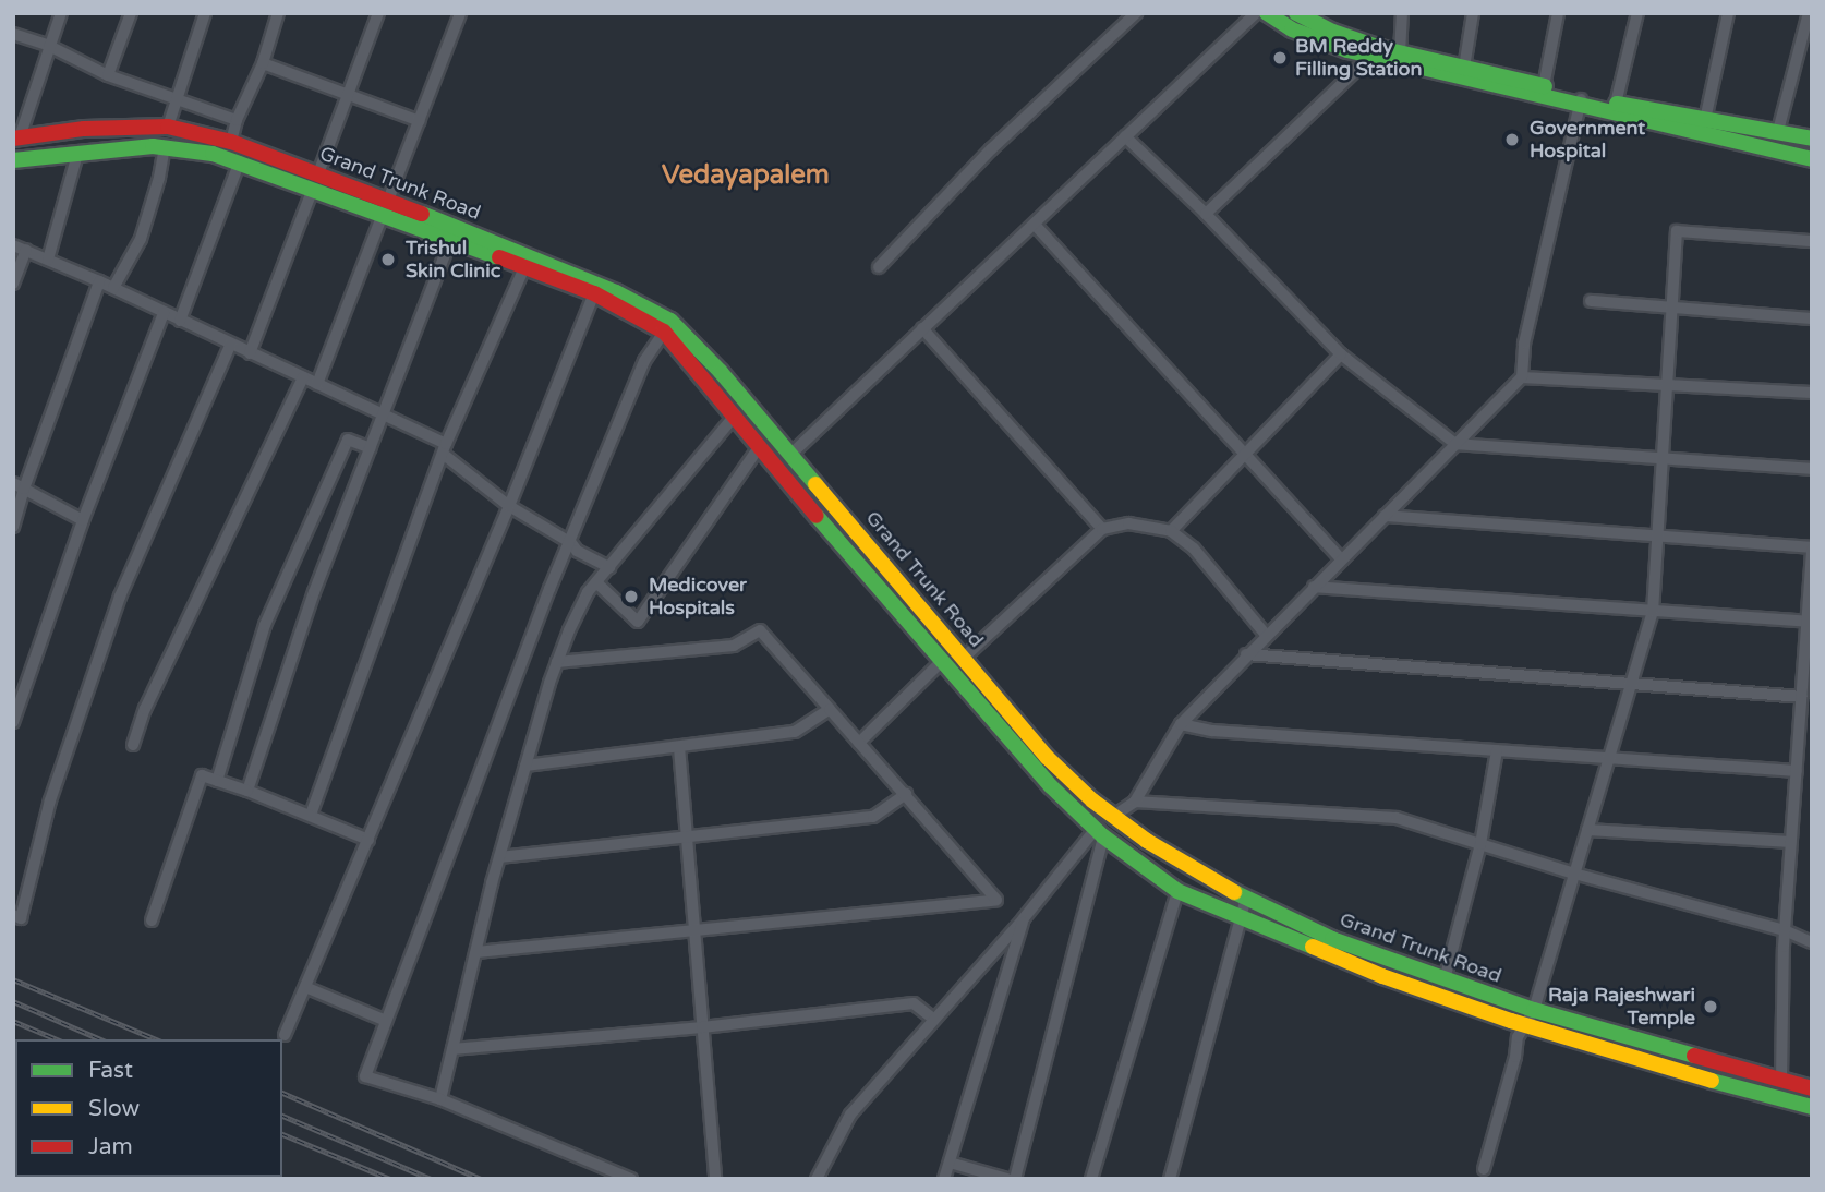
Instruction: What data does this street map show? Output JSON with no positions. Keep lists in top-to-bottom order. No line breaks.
{"streets":{"main road":["Grand Trunk Road"]},"districts":["Vedayapalem"],"places":["BM Reddy Filling Station","Government Hospital","Trishul Skin Clinic","Medicover Hospitals","Raja Rajeshwari Temple"],"legend":["Fast","Slow","Jam"]}
